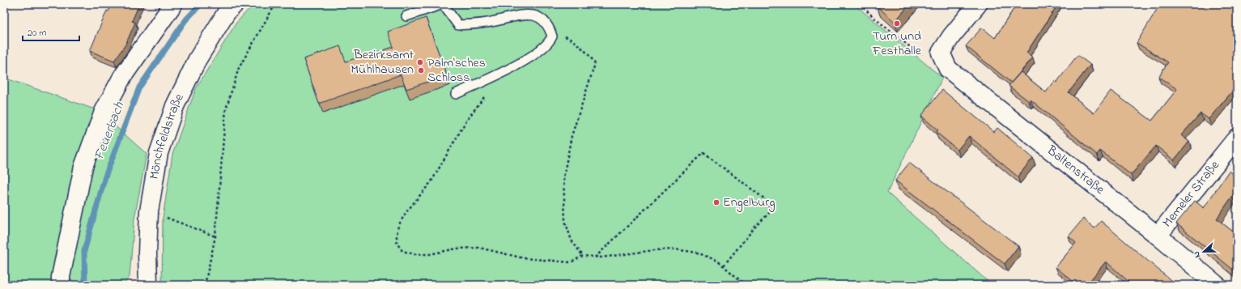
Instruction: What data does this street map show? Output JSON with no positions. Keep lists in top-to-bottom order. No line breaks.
{"streets":{"street":["Mönchfeldstraße","Baltenstraße","Memeler Straße"]},"crossings":[["Baltenstraße","Memeler Straße"]],"water":["Feuerbach"],"places":["Turn und Festhalle","Bezirksamt Mühlhausen","Palm'sches Schloss","Engelburg"],"scale_bar":"20 m","north":"left"}
